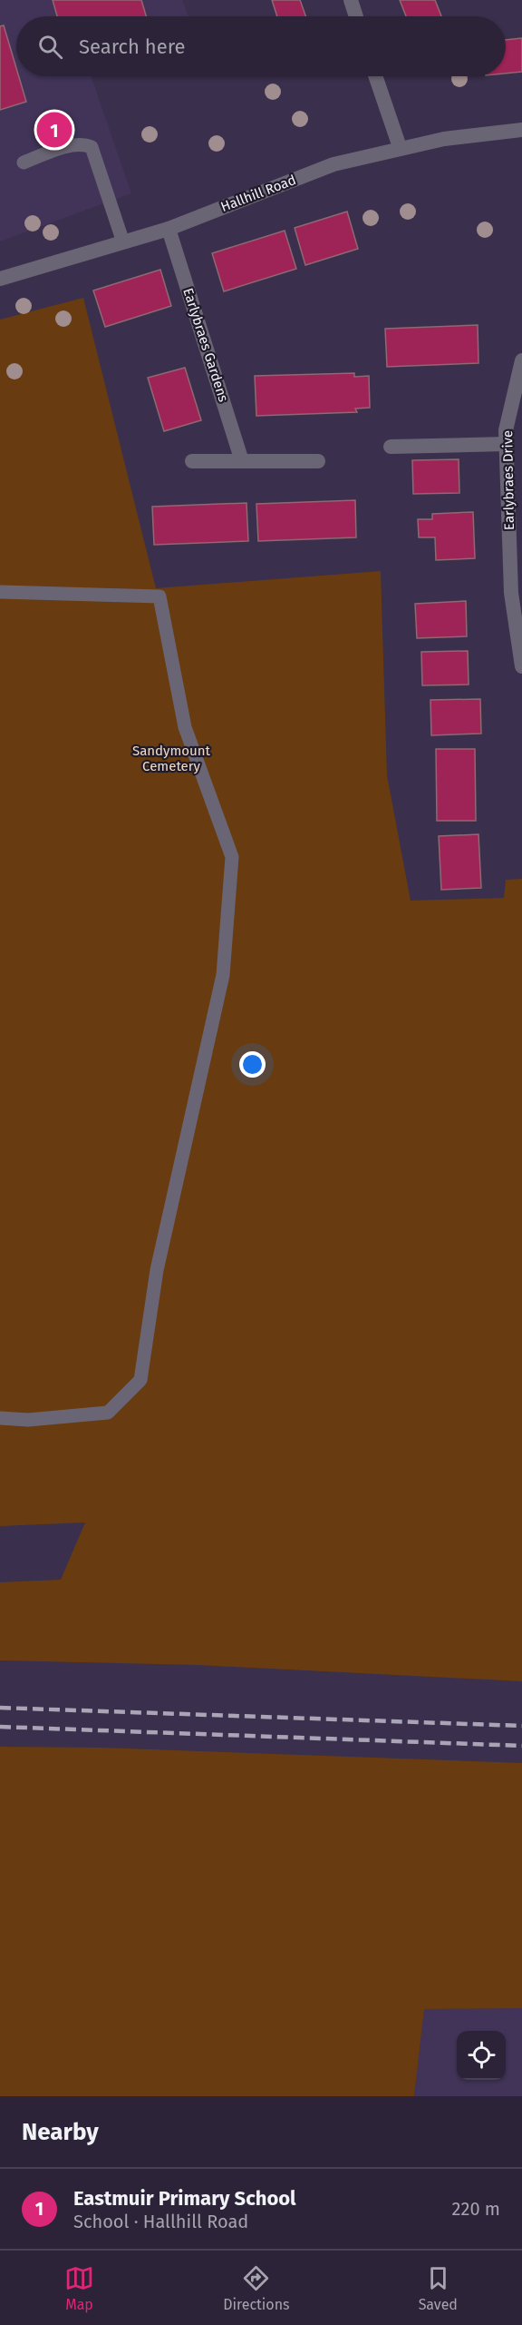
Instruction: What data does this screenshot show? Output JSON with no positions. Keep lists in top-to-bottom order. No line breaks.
{"streets":{"street":["Hallhill Road","Earlybraes Gardens","Earlybraes Drive"]},"crossings":[["Hallhill Road","Earlybraes Gardens"]],"parks":["Sandymount Cemetery"],"page":{"search":"Search here","pins":"1","heading":"Nearby","list":[{"mark":"1","name":"Eastmuir Primary School","note":"School · Hallhill Road","value":"220 m"}],"nav":["Map","Directions","Saved"]}}
